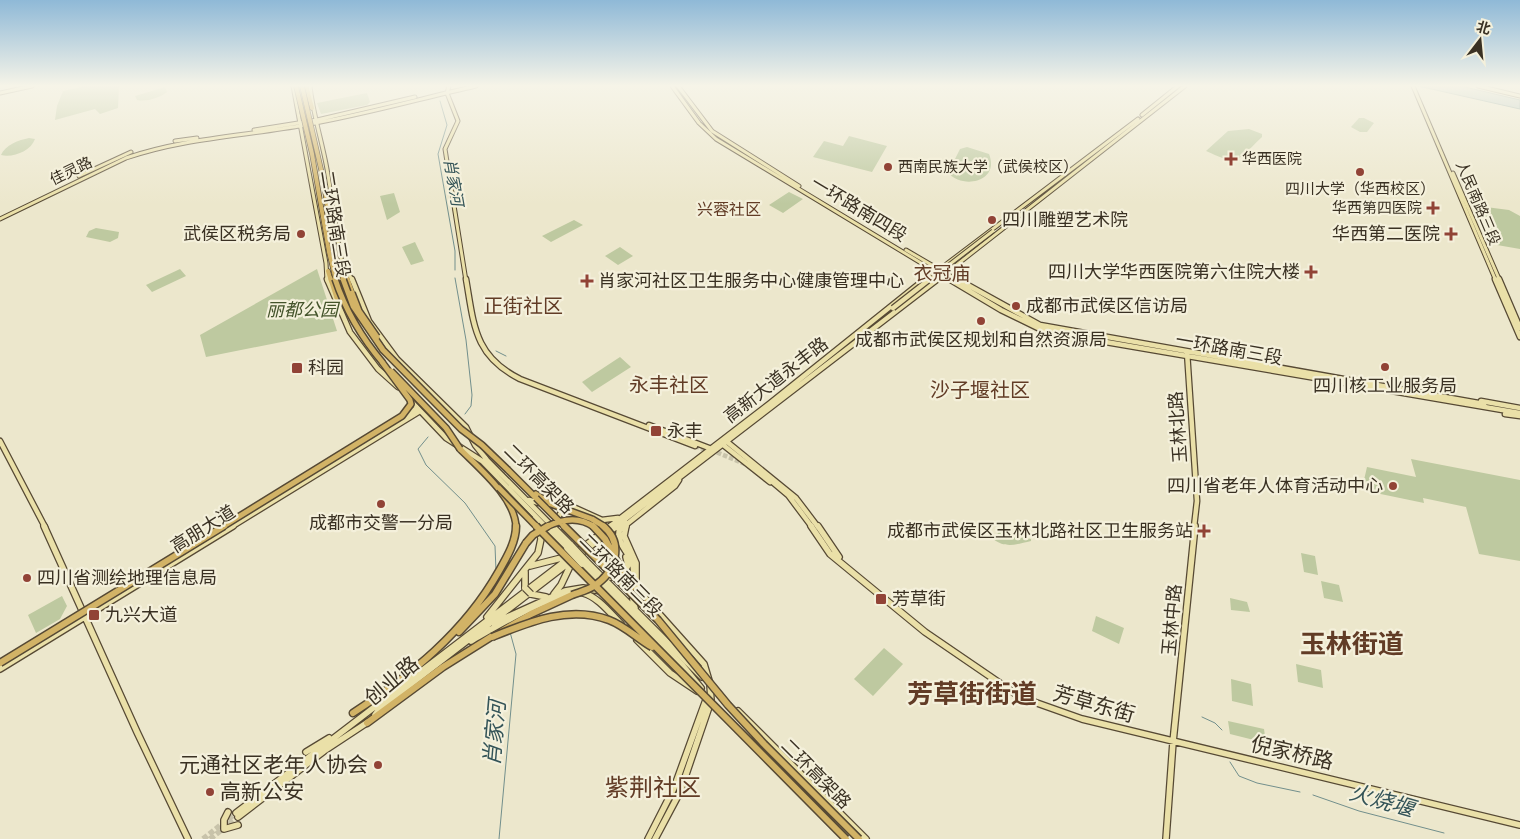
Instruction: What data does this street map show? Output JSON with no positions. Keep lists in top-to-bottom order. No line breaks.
{"streets":{"highway":["二环高架路"],"main road":["佳灵路","人民南路三段","一环路南四段","二环路南三段","一环路南三段","高新大道永丰路","玉林北路","高朋大道","玉林中路","创业路","芳草东街","倪家桥路"]},"crossings":[["一环路南四段","一环路南三段"],["一环路南四段","高新大道永丰路"],["二环路南三段","二环高架路"],["二环路南三段","高朋大道"],["一环路南三段","高新大道永丰路"],["一环路南三段","玉林北路"],["高新大道永丰路","创业路"],["玉林北路","玉林中路"],["玉林中路","芳草东街"],["玉林中路","倪家桥路"],["芳草东街","倪家桥路"]],"districts":["兴蓉社区","衣冠庙","正街社区","永丰社区","沙子堰社区","玉林街道","芳草街街道","紫荆社区"],"water":["肖家河","火烧堰"],"parks":["丽都公园"],"places":{"health":["华西医院","华西第四医院","华西第二医院","四川大学华西医院第六住院大楼","肖家河社区卫生服务中心健康管理中心","成都市武侯区玉林北路社区卫生服务站"],"other":["西南民族大学（武侯校区）","四川大学（华西校区）","四川雕塑艺术院","武侯区税务局","成都市武侯区信访局","成都市武侯区规划和自然资源局","四川核工业服务局","四川省老年人体育活动中心","成都市交警一分局","四川省测绘地理信息局","元通社区老年人协会","高新公安"],"transit":["科园","永丰","芳草街","九兴大道"]},"north":"top"}
